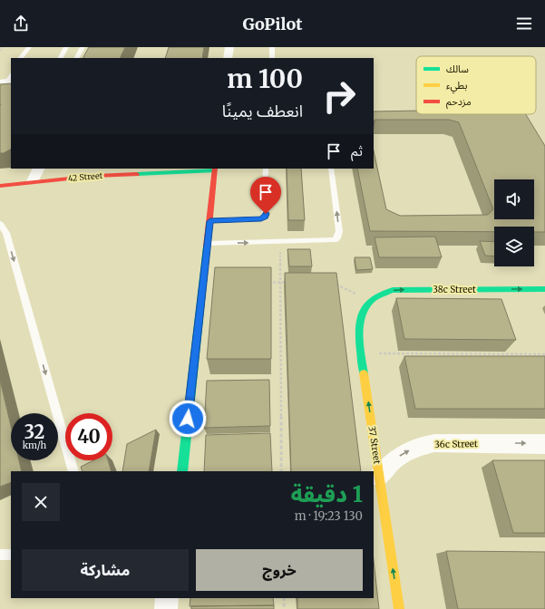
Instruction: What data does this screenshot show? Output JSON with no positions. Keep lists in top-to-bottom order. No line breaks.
{"streets":{"street":["42 Street","38c Street","36c Street","37 Street"]},"crossings":[["38c Street","37 Street"],["36c Street","37 Street"]],"one_way":["38c Street","36c Street","37 Street"],"legend":["سالك","بطيء","مزدحم"],"page":{"header":"GoPilot","turn":["100 m","انعطف يمينًا"],"then":"ثم","speed":"32 km/h","limit":"40","heading":["1 دقيقة","130 m · 19:23"],"buttons":["خروج","مشاركة"]}}
